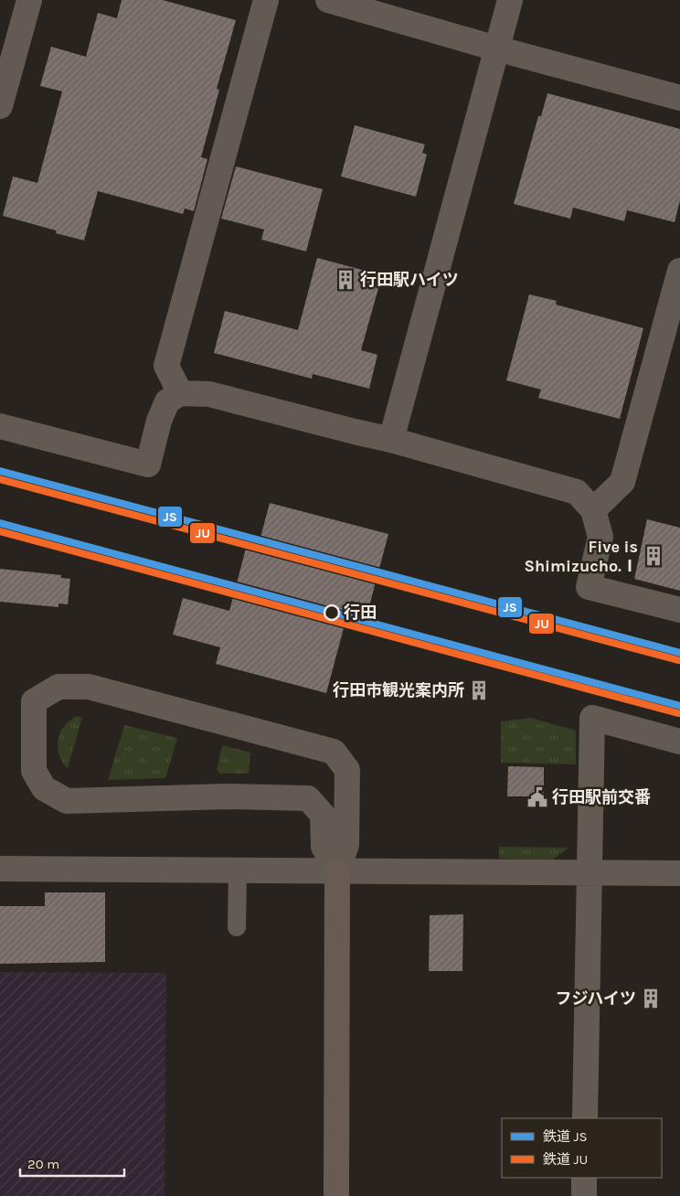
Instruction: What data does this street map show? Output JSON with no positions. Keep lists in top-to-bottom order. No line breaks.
{"places":{"building":["行田駅ハイツ","Five is Shimizucho.Ⅰ","行田市観光案内所","フジハイツ"],"other":["行田"],"public building":["行田駅前交番"]},"lines":["rail line JS","rail line JU"],"legend":["鉄道 JS","鉄道 JU"],"scale_bar":"20 m"}
